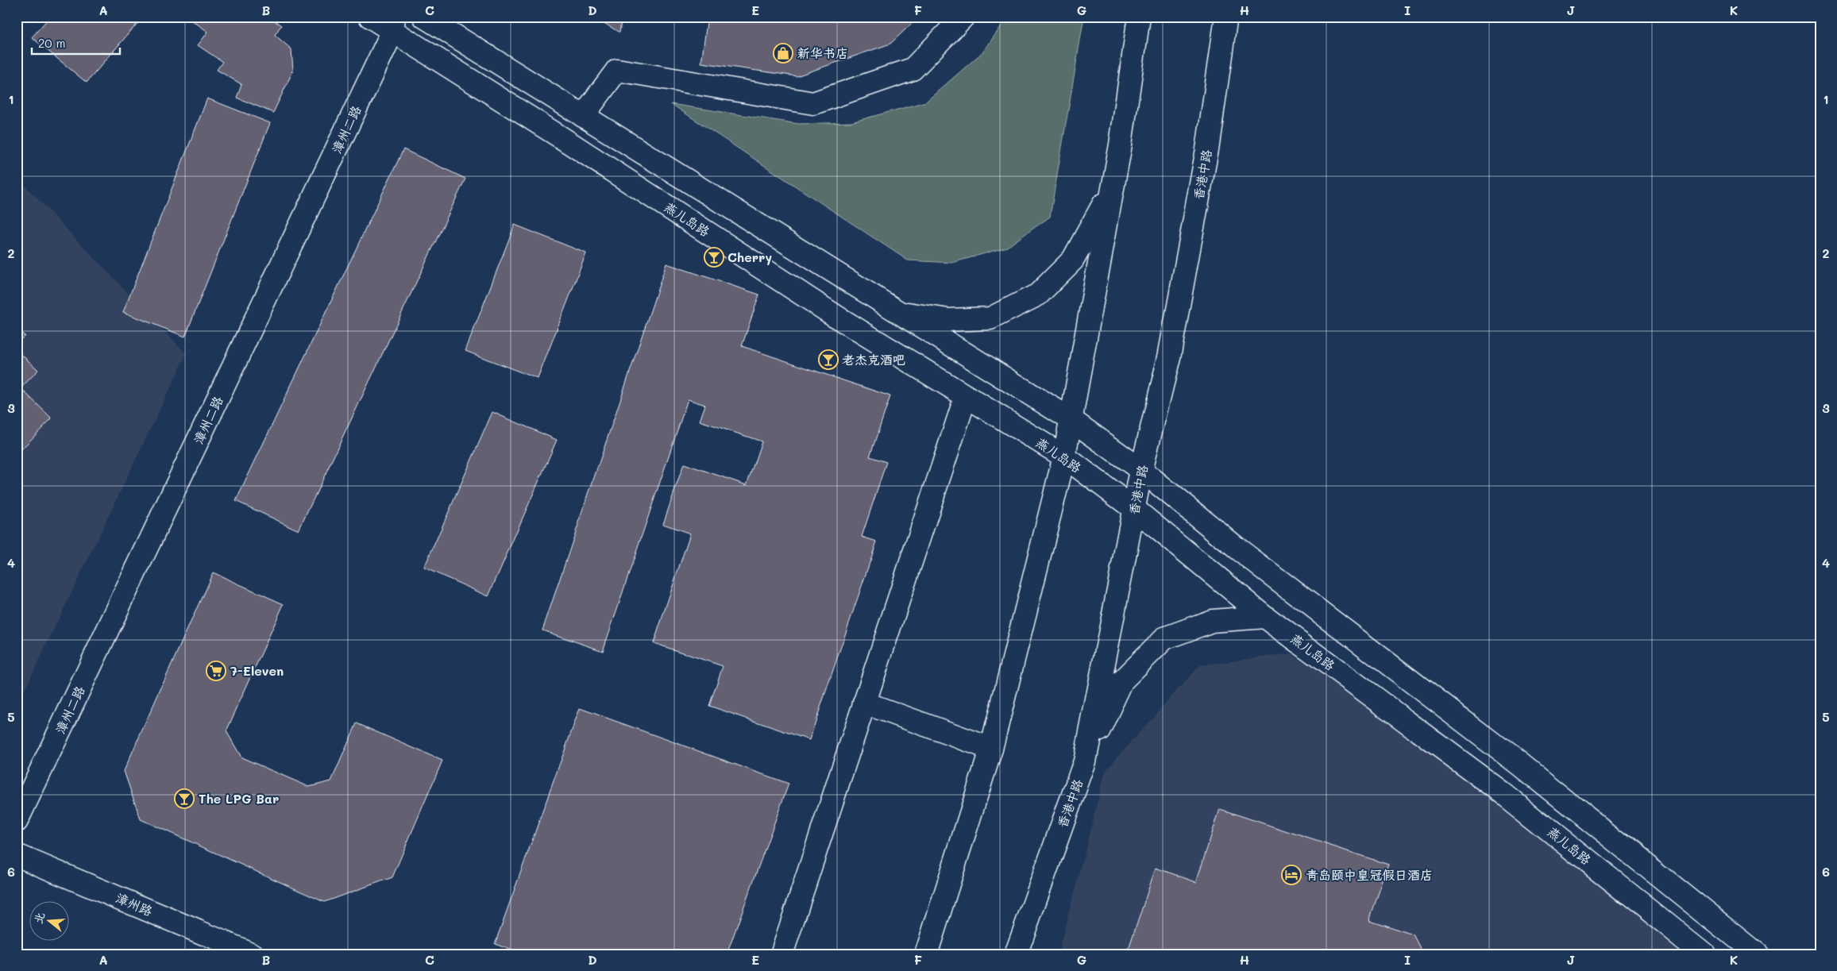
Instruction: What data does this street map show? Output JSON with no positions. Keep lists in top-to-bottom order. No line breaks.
{"streets":{"main road":["漳州二路","香港中路","燕儿岛路","漳州路"]},"crossings":[["漳州二路","燕儿岛路"],["香港中路","燕儿岛路"]],"places":{"shop":["新华书店"],"bar":["Cherry","老杰克酒吧","The LPG Bar"],"supermarket":["7-Eleven"],"hotel":["青岛颐中皇冠假日酒店"]},"scale_bar":"20 m","north":"left","grid":{"columns":["A","B","C","D","E","F","G","H","I","J","K"],"rows":["1","2","3","4","5","6"]}}
